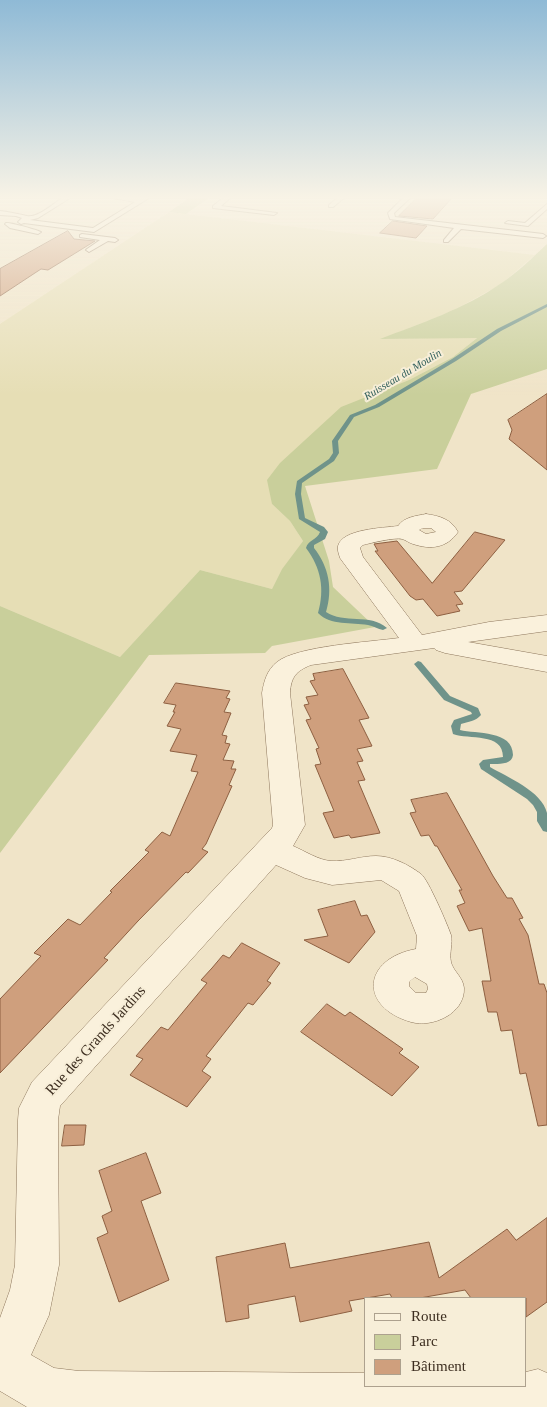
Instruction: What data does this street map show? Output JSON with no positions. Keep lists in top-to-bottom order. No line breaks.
{"streets":{"street":["Rue des Grands Jardins"]},"water":["Ruisseau du Moulin"],"legend":["Route","Parc","Bâtiment"]}
